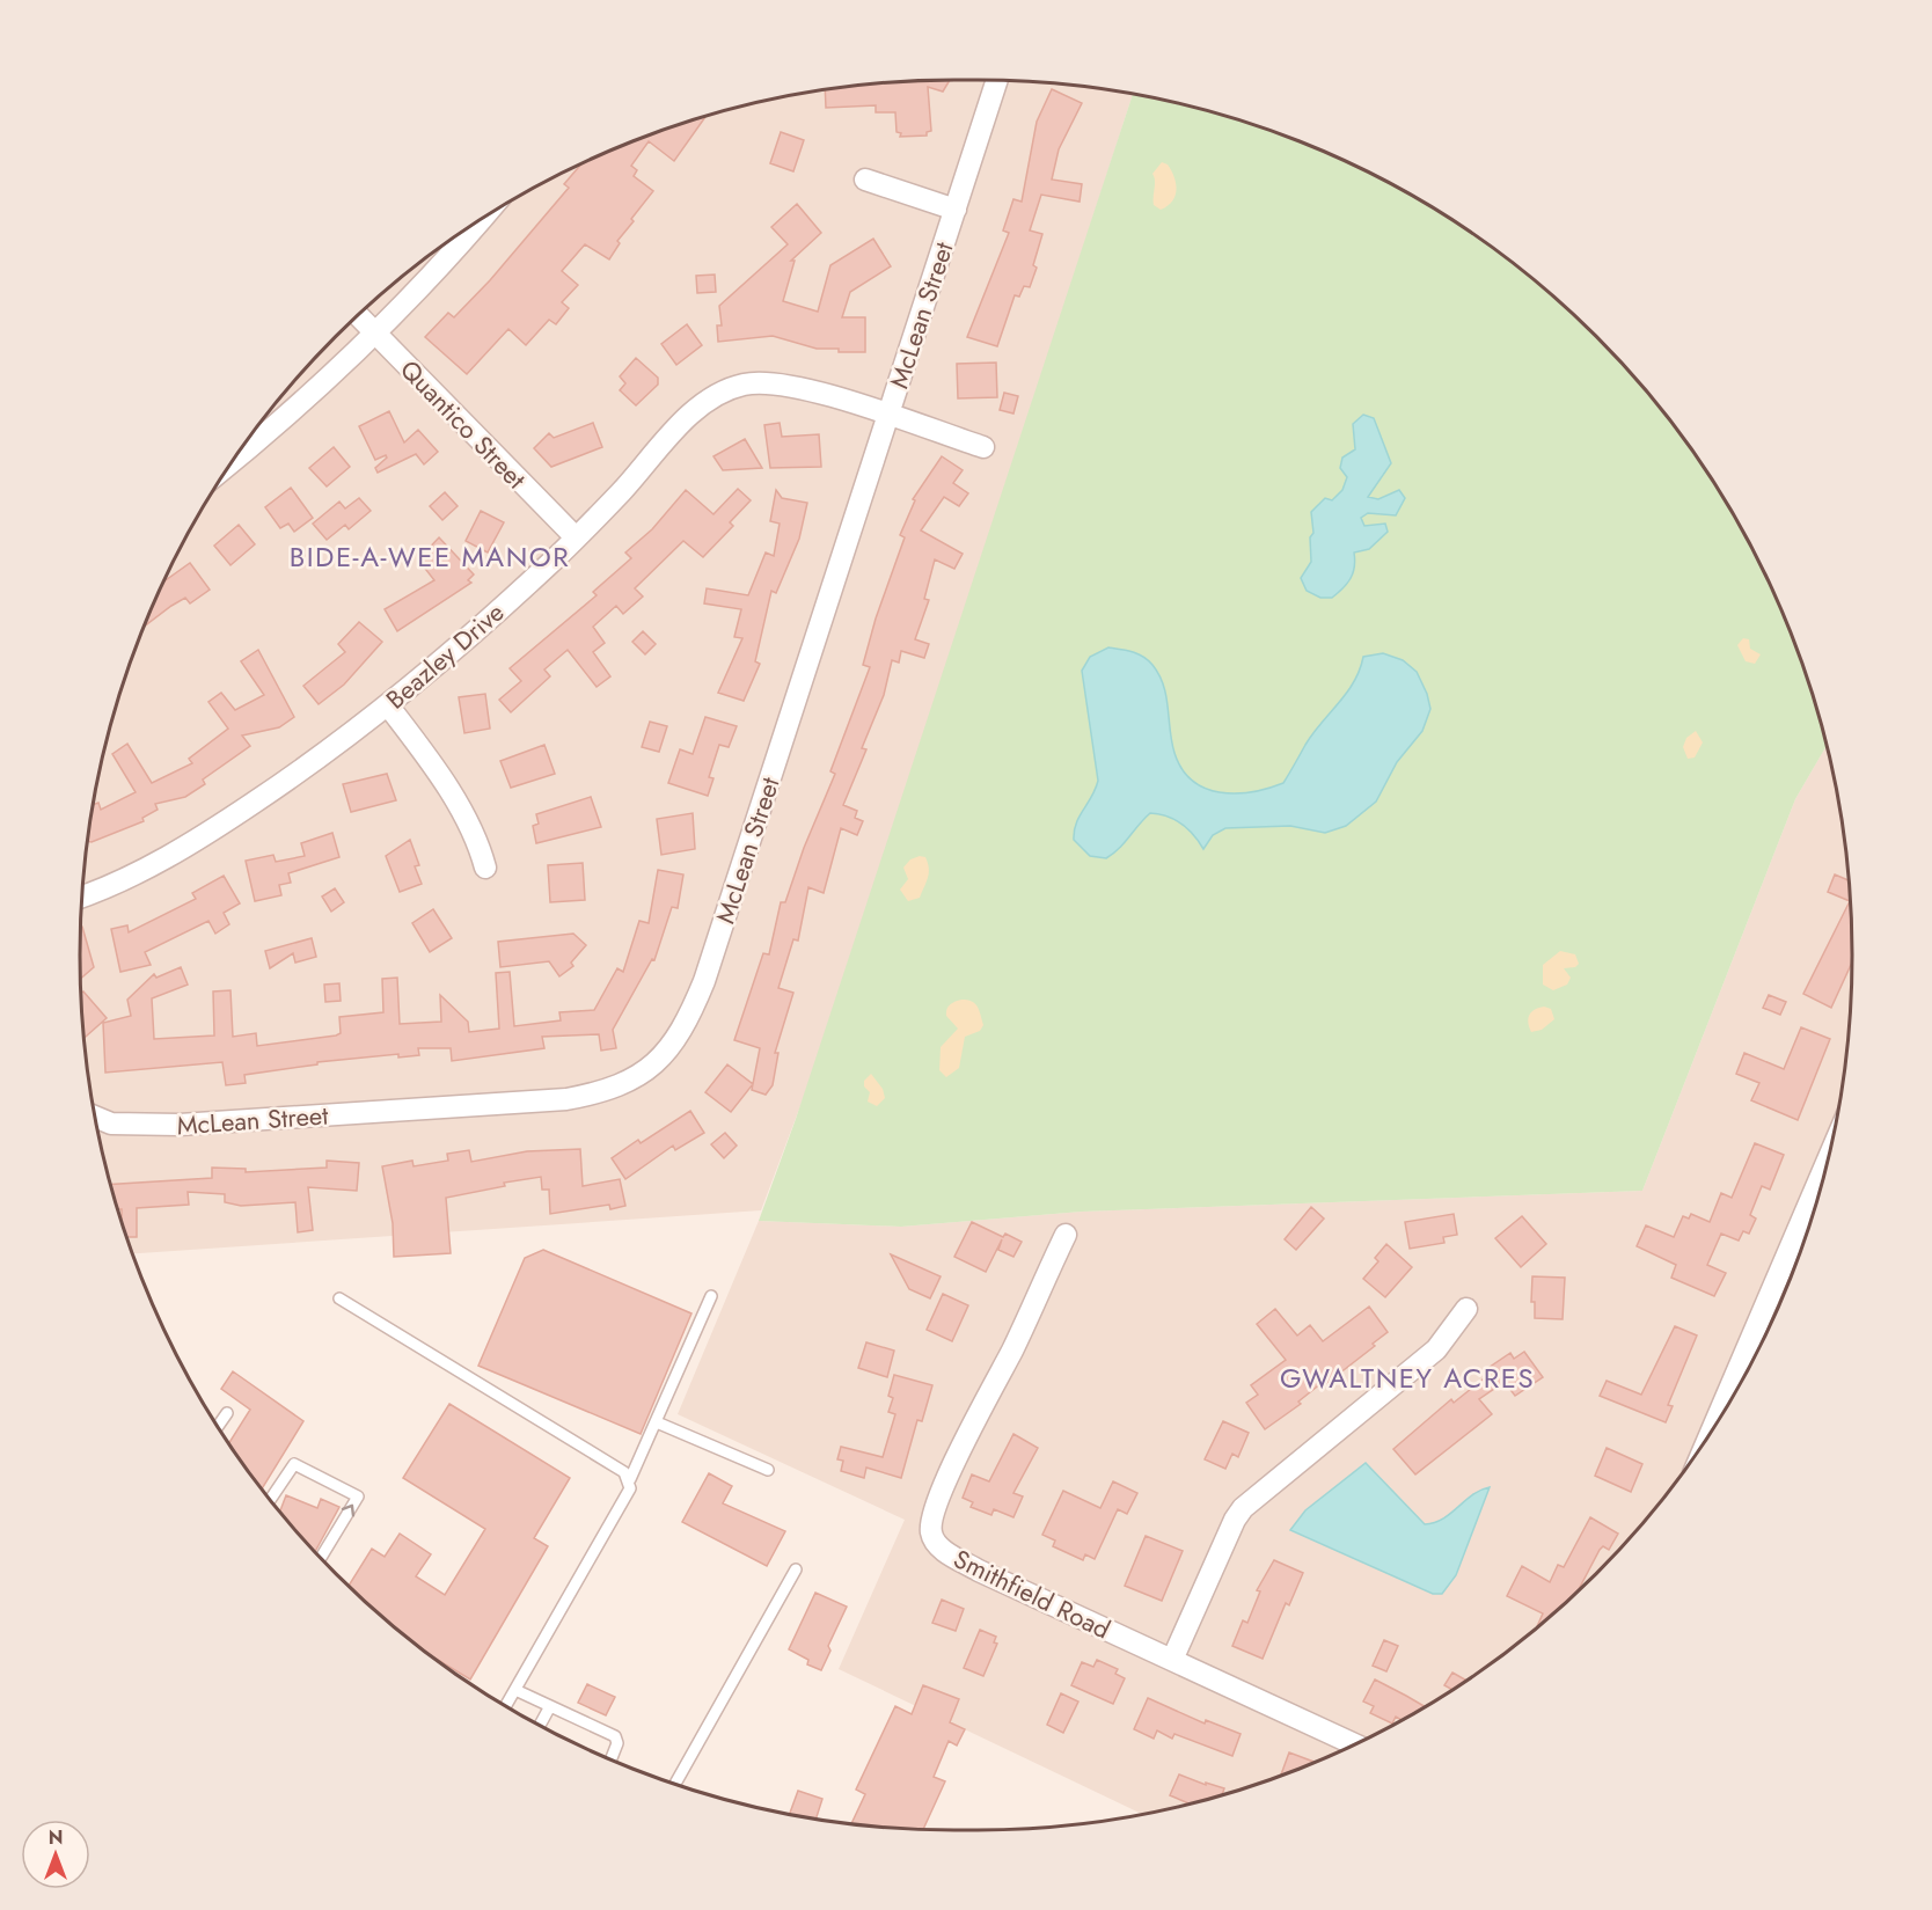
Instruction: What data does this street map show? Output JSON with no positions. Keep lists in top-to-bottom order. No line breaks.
{"streets":{"street":["McLean Street","Quantico Street","Beazley Drive","Smithfield Road"]},"crossings":[["McLean Street","Beazley Drive"],["Quantico Street","Beazley Drive"]],"districts":["BIDE-A-WEE MANOR","GWALTNEY ACRES"],"north":"top"}
